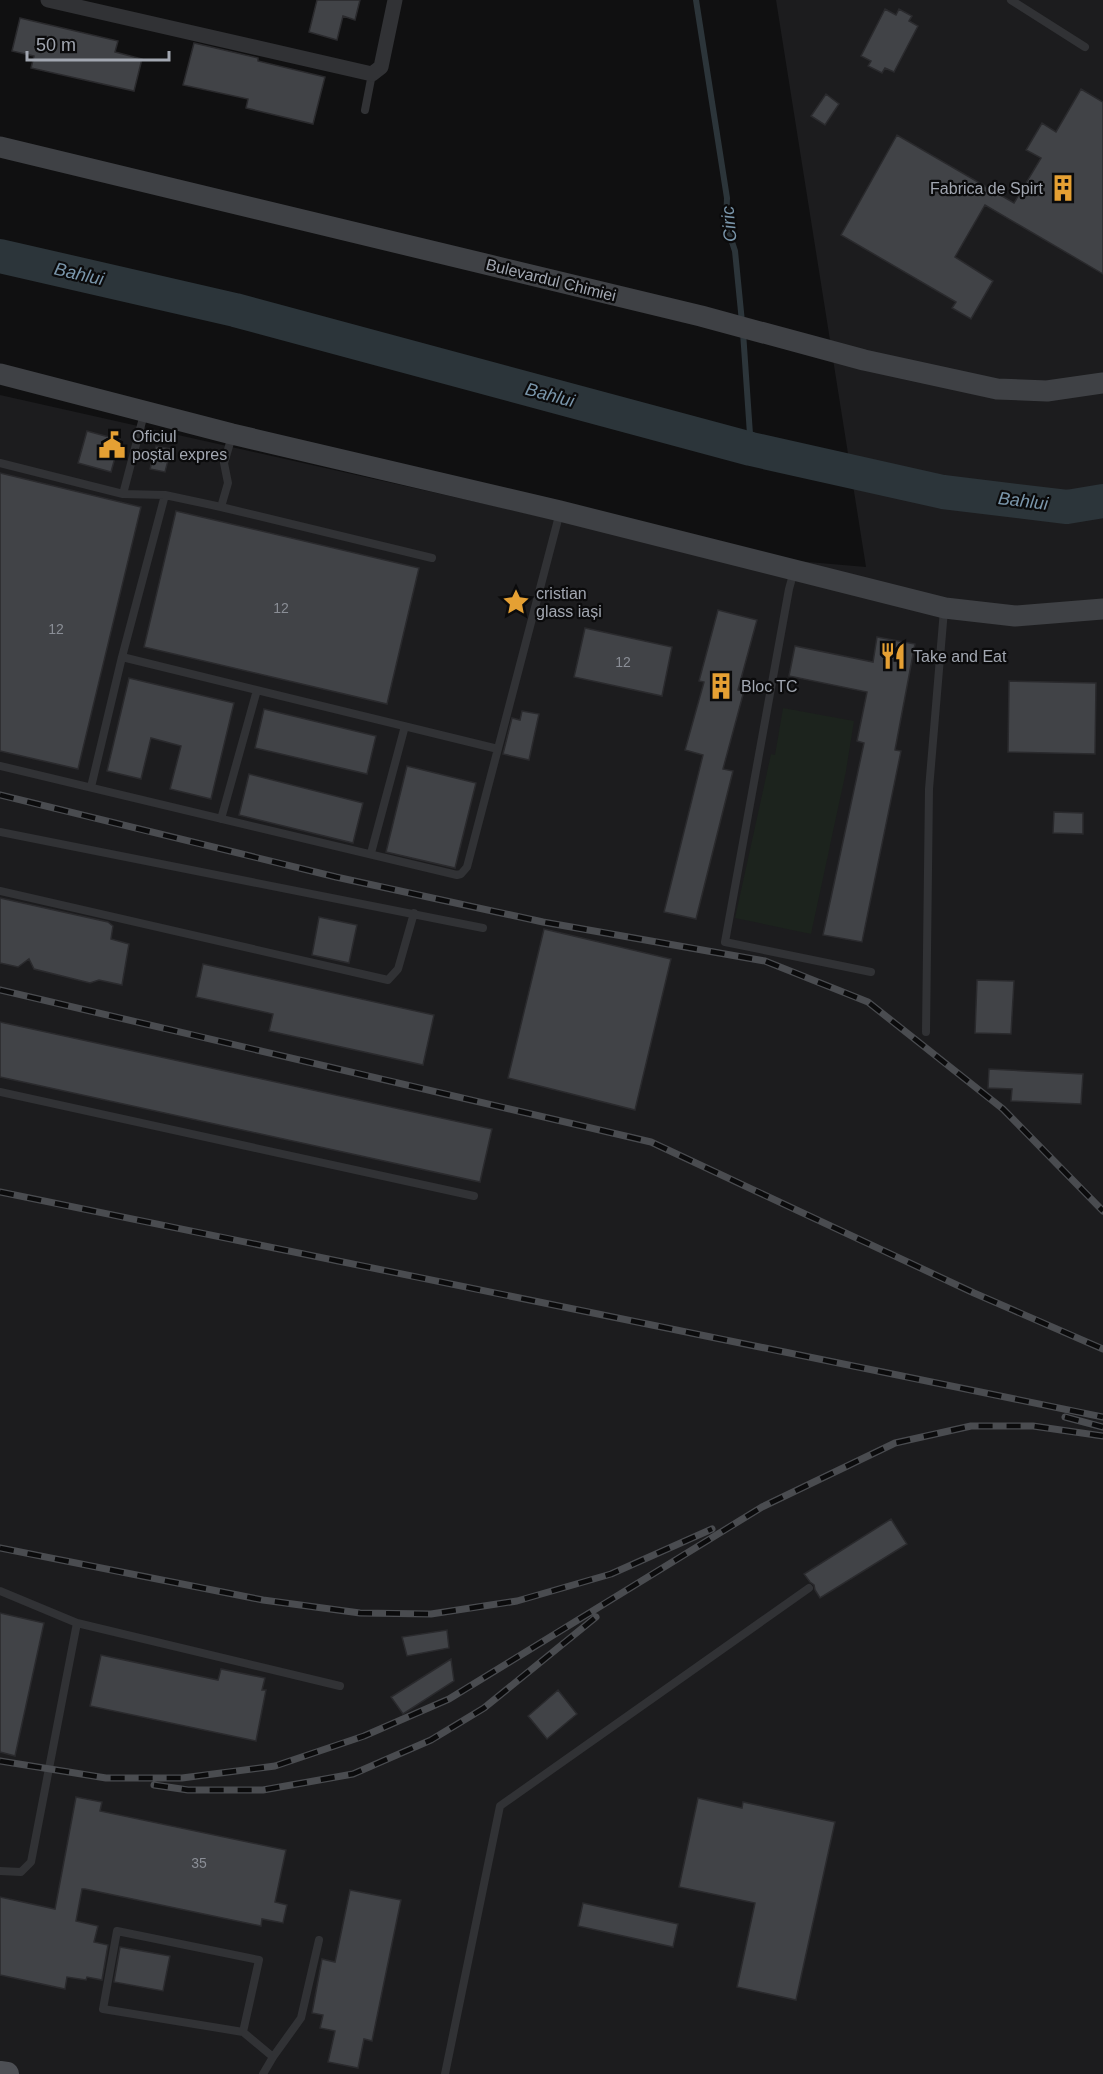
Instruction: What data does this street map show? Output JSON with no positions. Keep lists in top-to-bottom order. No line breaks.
{"streets":{"street":["Bulevardul Chimiei"]},"water":["Ciric","Bahlui"],"places":{"building":["Fabrica de Spirt","Bloc TC"],"public building":["Oficiul poștal expres"],"place":["cristian glass iași"],"restaurant":["Take and Eat"]},"house_numbers":["12","12","12","35"],"scale_bar":"50 m"}
